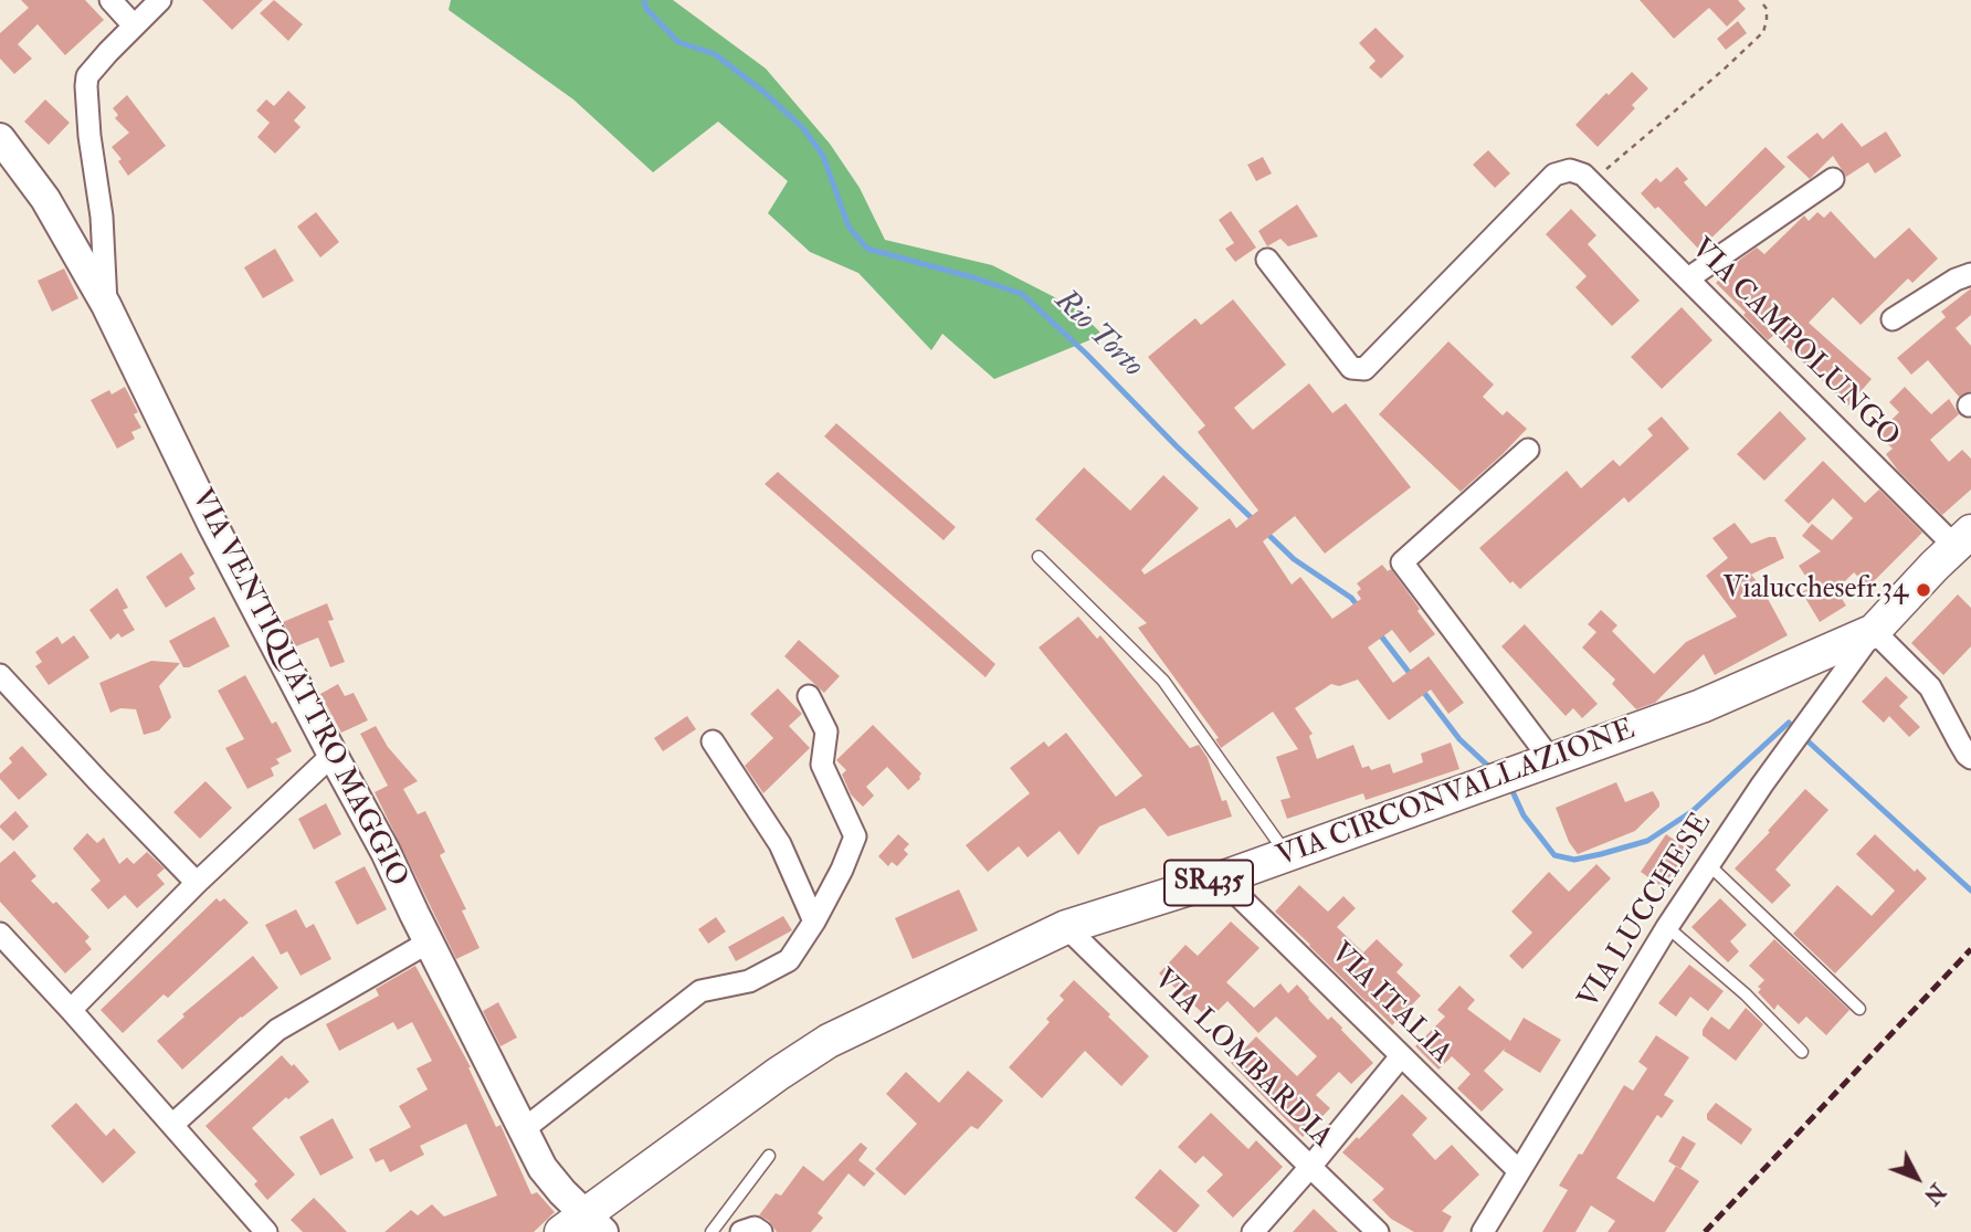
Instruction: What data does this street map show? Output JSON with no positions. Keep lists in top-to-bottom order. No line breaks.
{"streets":{"main road":["VIA CIRCONVALLAZIONE","SR435"],"street":["VIA CAMPOLUNGO","VIA VENTIQUATTRO MAGGIO","VIA LUCCHESE","VIA ITALIA","VIA LOMBARDIA"]},"crossings":[["VIA CAMPOLUNGO","SR435"],["VIA VENTIQUATTRO MAGGIO","VIA CIRCONVALLAZIONE"],["VIA CIRCONVALLAZIONE","SR435"],["VIA CIRCONVALLAZIONE","VIA LUCCHESE"],["VIA CIRCONVALLAZIONE","VIA ITALIA"],["VIA CIRCONVALLAZIONE","VIA LOMBARDIA"],["SR435","VIA LUCCHESE"],["VIA LUCCHESE","VIA ITALIA"]],"water":["Rio Torto"],"places":["Vialucchesefr.34"],"north":"bottom right"}
